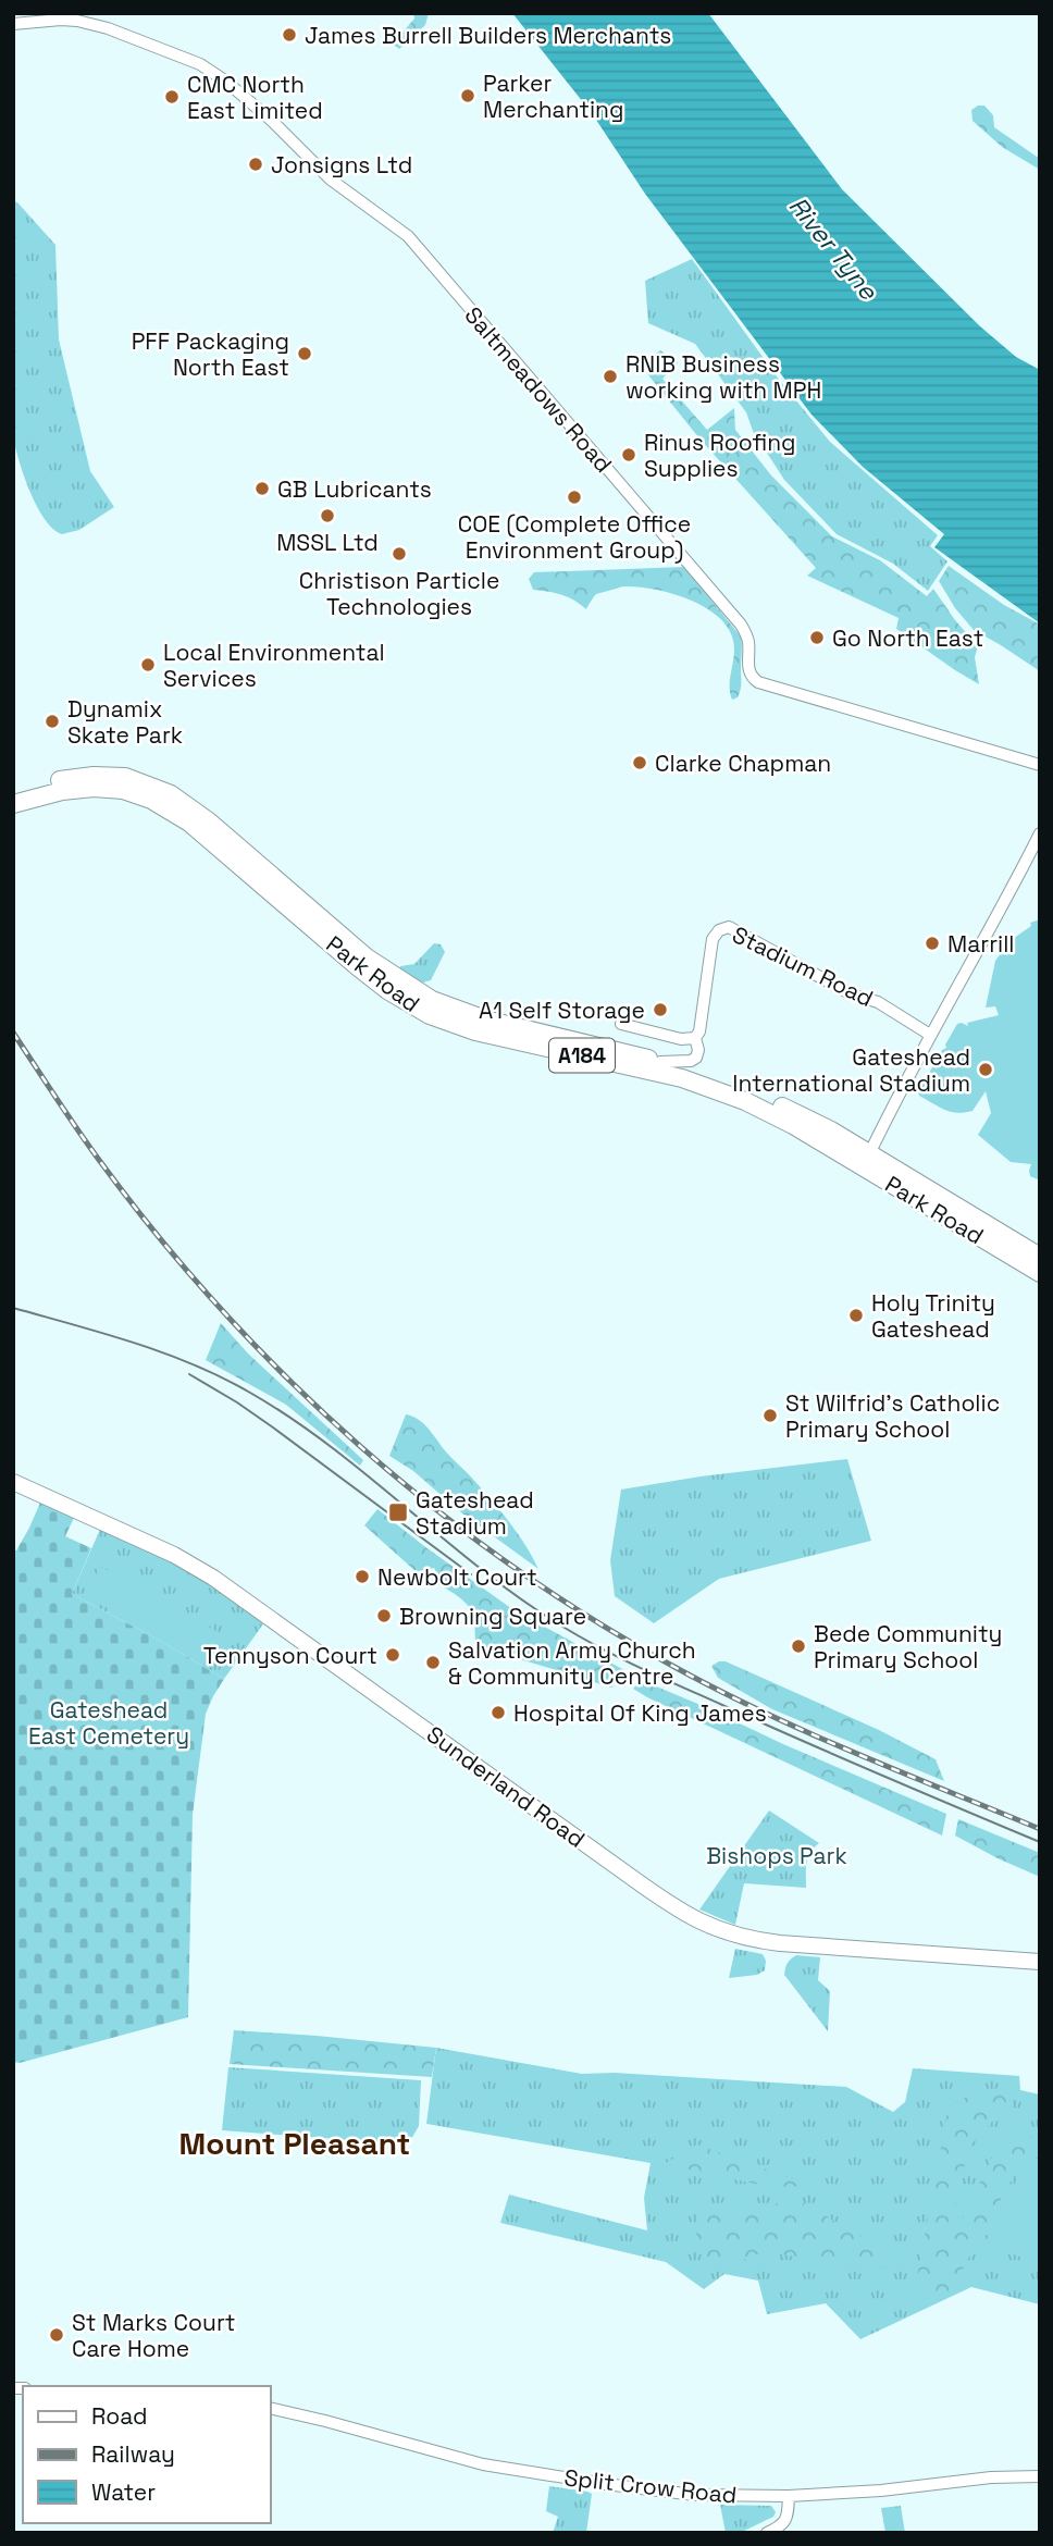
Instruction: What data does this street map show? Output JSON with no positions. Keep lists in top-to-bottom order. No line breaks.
{"streets":{"highway":["Park Road","A184"],"main road":["Sunderland Road"],"street":["Saltmeadows Road","Stadium Road","Split Crow Road"]},"crossings":[["Park Road","A184"]],"districts":["Mount Pleasant"],"water":["River Tyne"],"parks":["Gateshead East Cemetery","Bishops Park"],"places":{"other":["James Burrell Builders Merchants","Parker Merchanting","CMC North East Limited","Jonsigns Ltd","PFF Packaging North East","RNIB Business working with MPH","Rinus Roofing Supplies","GB Lubricants","COE (Complete Office Environment Group)","MSSL Ltd","Christison Particle Technologies","Go North East","Local Environmental Services","Dynamix Skate Park","Clarke Chapman","Marrill","A1 Self Storage","Gateshead International Stadium","Holy Trinity Gateshead","St Wilfrid's Catholic Primary School","Newbolt Court","Browning Square","Bede Community Primary School","Tennyson Court","Salvation Army Church & Community Centre","Hospital Of King James","St Marks Court Care Home"],"transit":["Gateshead Stadium"]},"legend":["Road","Railway","Water"]}
